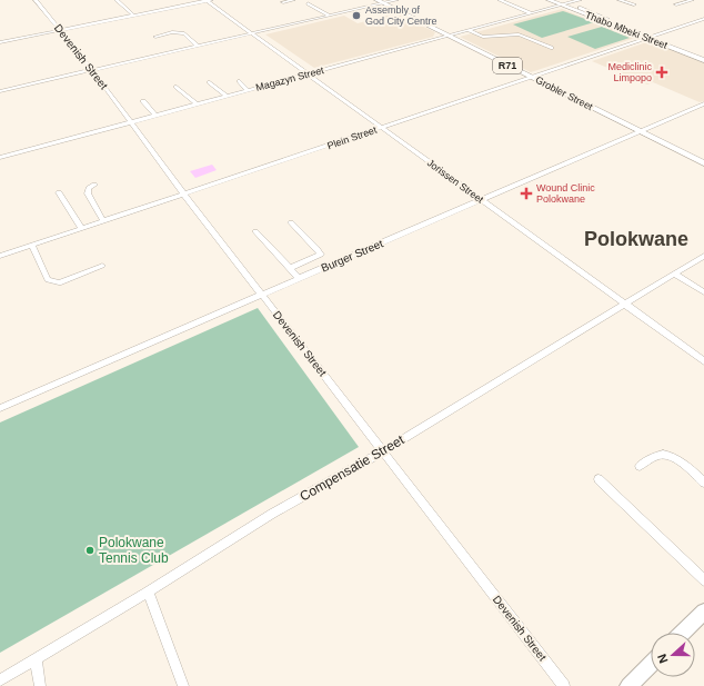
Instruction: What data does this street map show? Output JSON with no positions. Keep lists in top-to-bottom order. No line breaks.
{"streets":{"main road":["Thabo Mbeki Street","R71","Grobler Street"],"street":["Devenish Street","Magazyn Street","Plein Street","Jorissen Street","Burger Street","Compensatie Street"]},"crossings":[["Thabo Mbeki Street","Magazyn Street"],["Thabo Mbeki Street","Plein Street"],["Devenish Street","Magazyn Street"],["Devenish Street","Plein Street"],["Devenish Street","Burger Street"],["Devenish Street","Compensatie Street"],["Magazyn Street","Grobler Street"],["Magazyn Street","Jorissen Street"],["Grobler Street","Plein Street"],["Grobler Street","Burger Street"],["Plein Street","Jorissen Street"],["Jorissen Street","Burger Street"],["Jorissen Street","Compensatie Street"]],"districts":["Polokwane"],"places":{"other":["Assembly of God City Centre","Polokwane Tennis Club"],"health":["Mediclinic Limpopo","Wound Clinic Polokwane"]},"north":"left"}
